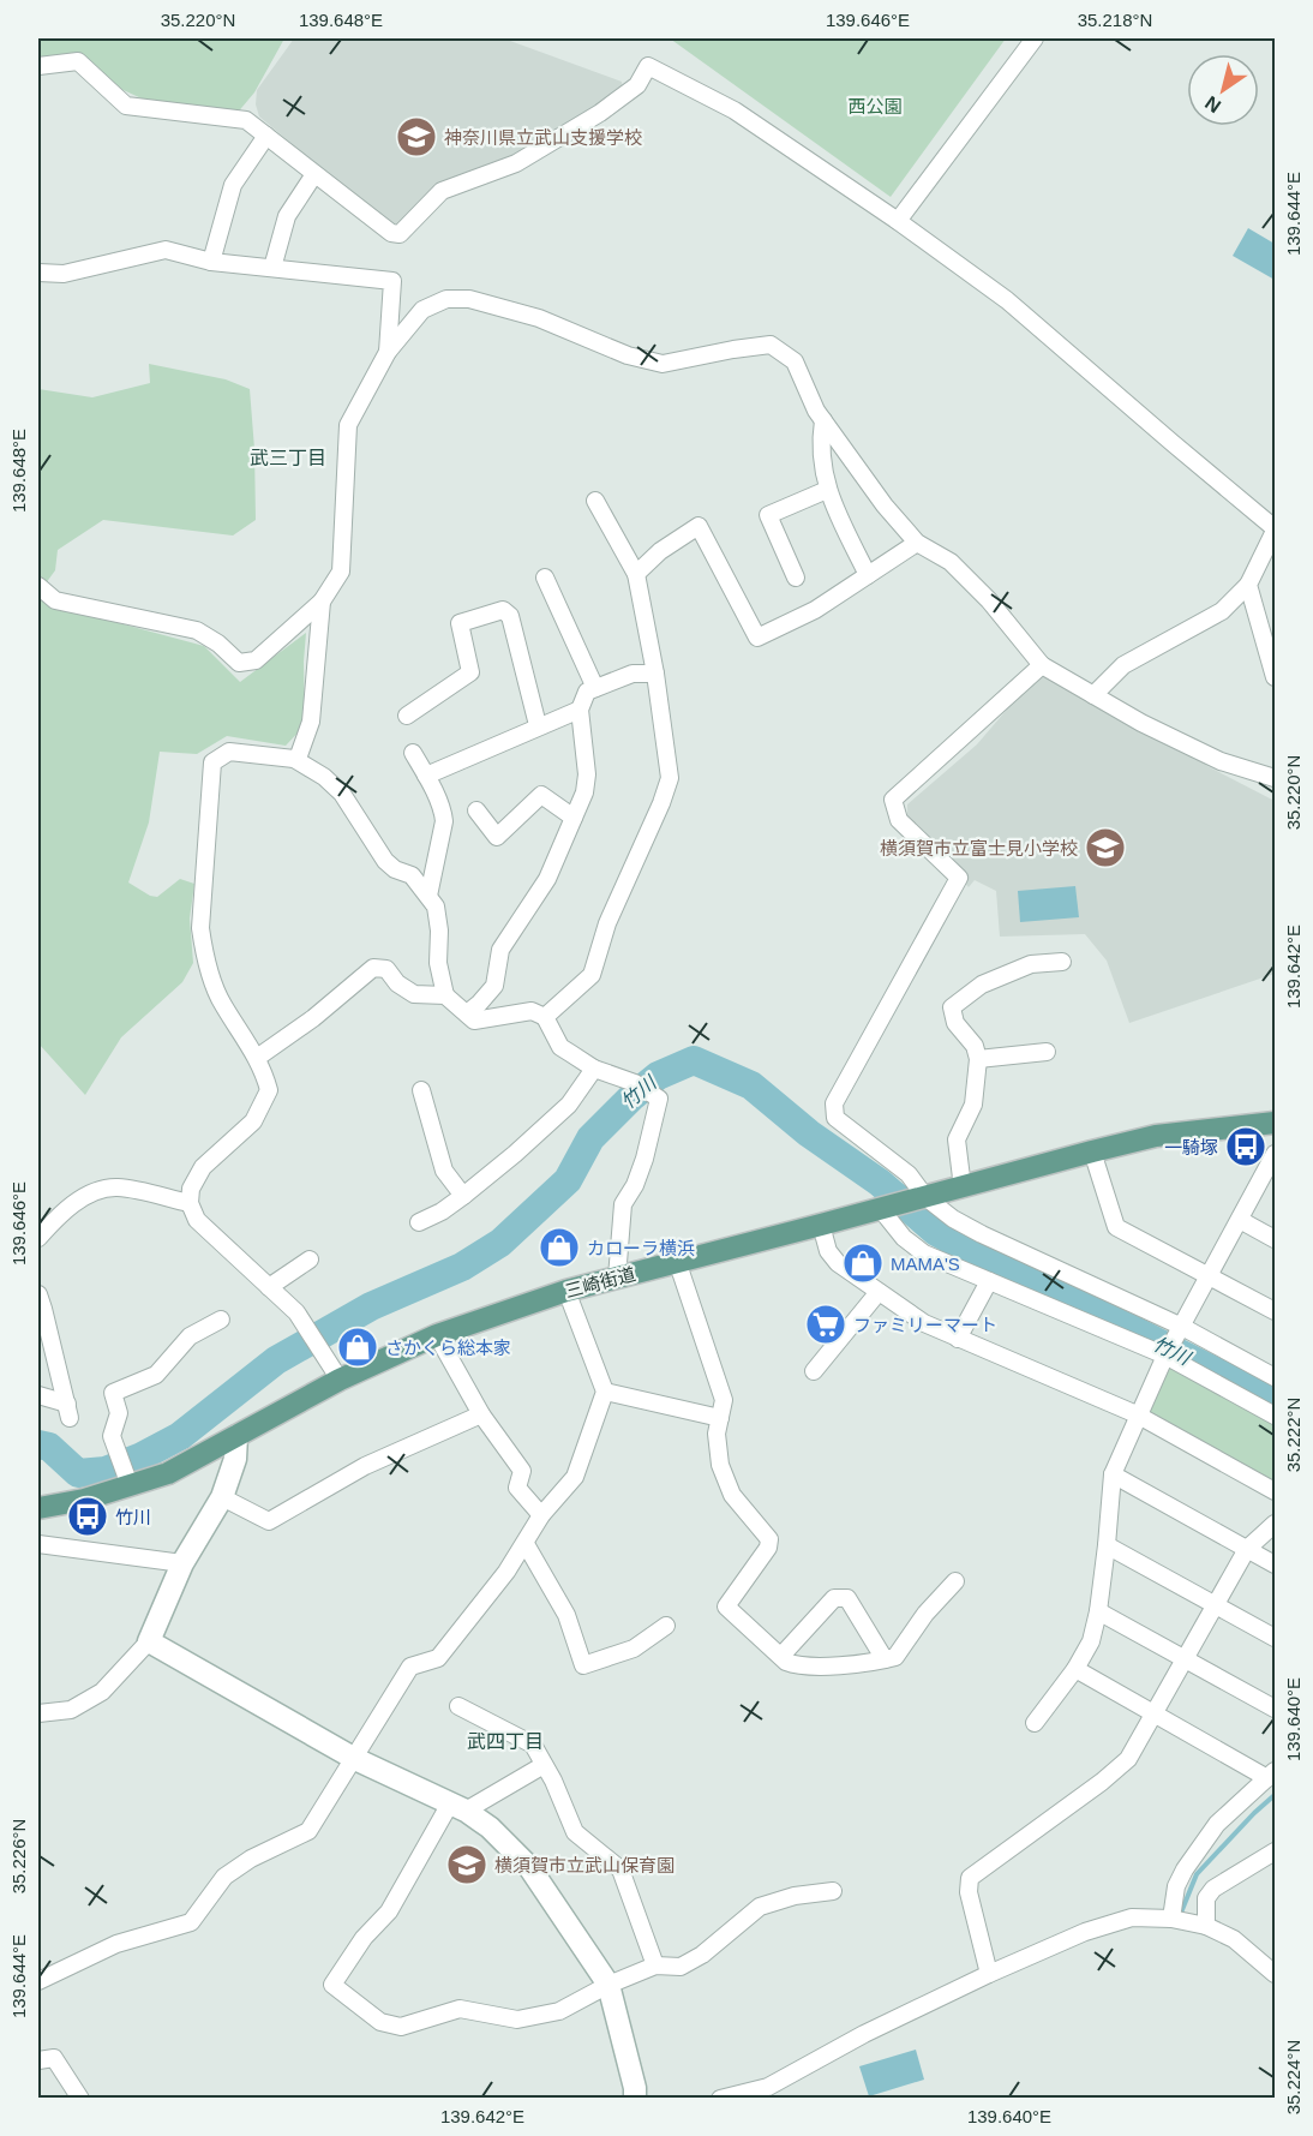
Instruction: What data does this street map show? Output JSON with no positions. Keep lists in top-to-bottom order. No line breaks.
{"streets":{"main road":["三崎街道"]},"districts":["武三丁目","武四丁目"],"water":["竹川"],"parks":["西公園"],"places":{"school or university":["神奈川県立武山支援学校","横須賀市立富士見小学校","横須賀市立武山保育園"],"bus stop":["一騎塚","竹川"],"shop":["カローラ横浜","MAMA'S","さかくら総本家"],"supermarket":["ファミリーマート"]},"north":"bottom left","coordinates":["35.220°N","139.648°E","139.646°E","35.218°N","139.644°E","139.642°E","35.222°N","139.640°E","35.226°N","35.224°N"]}
